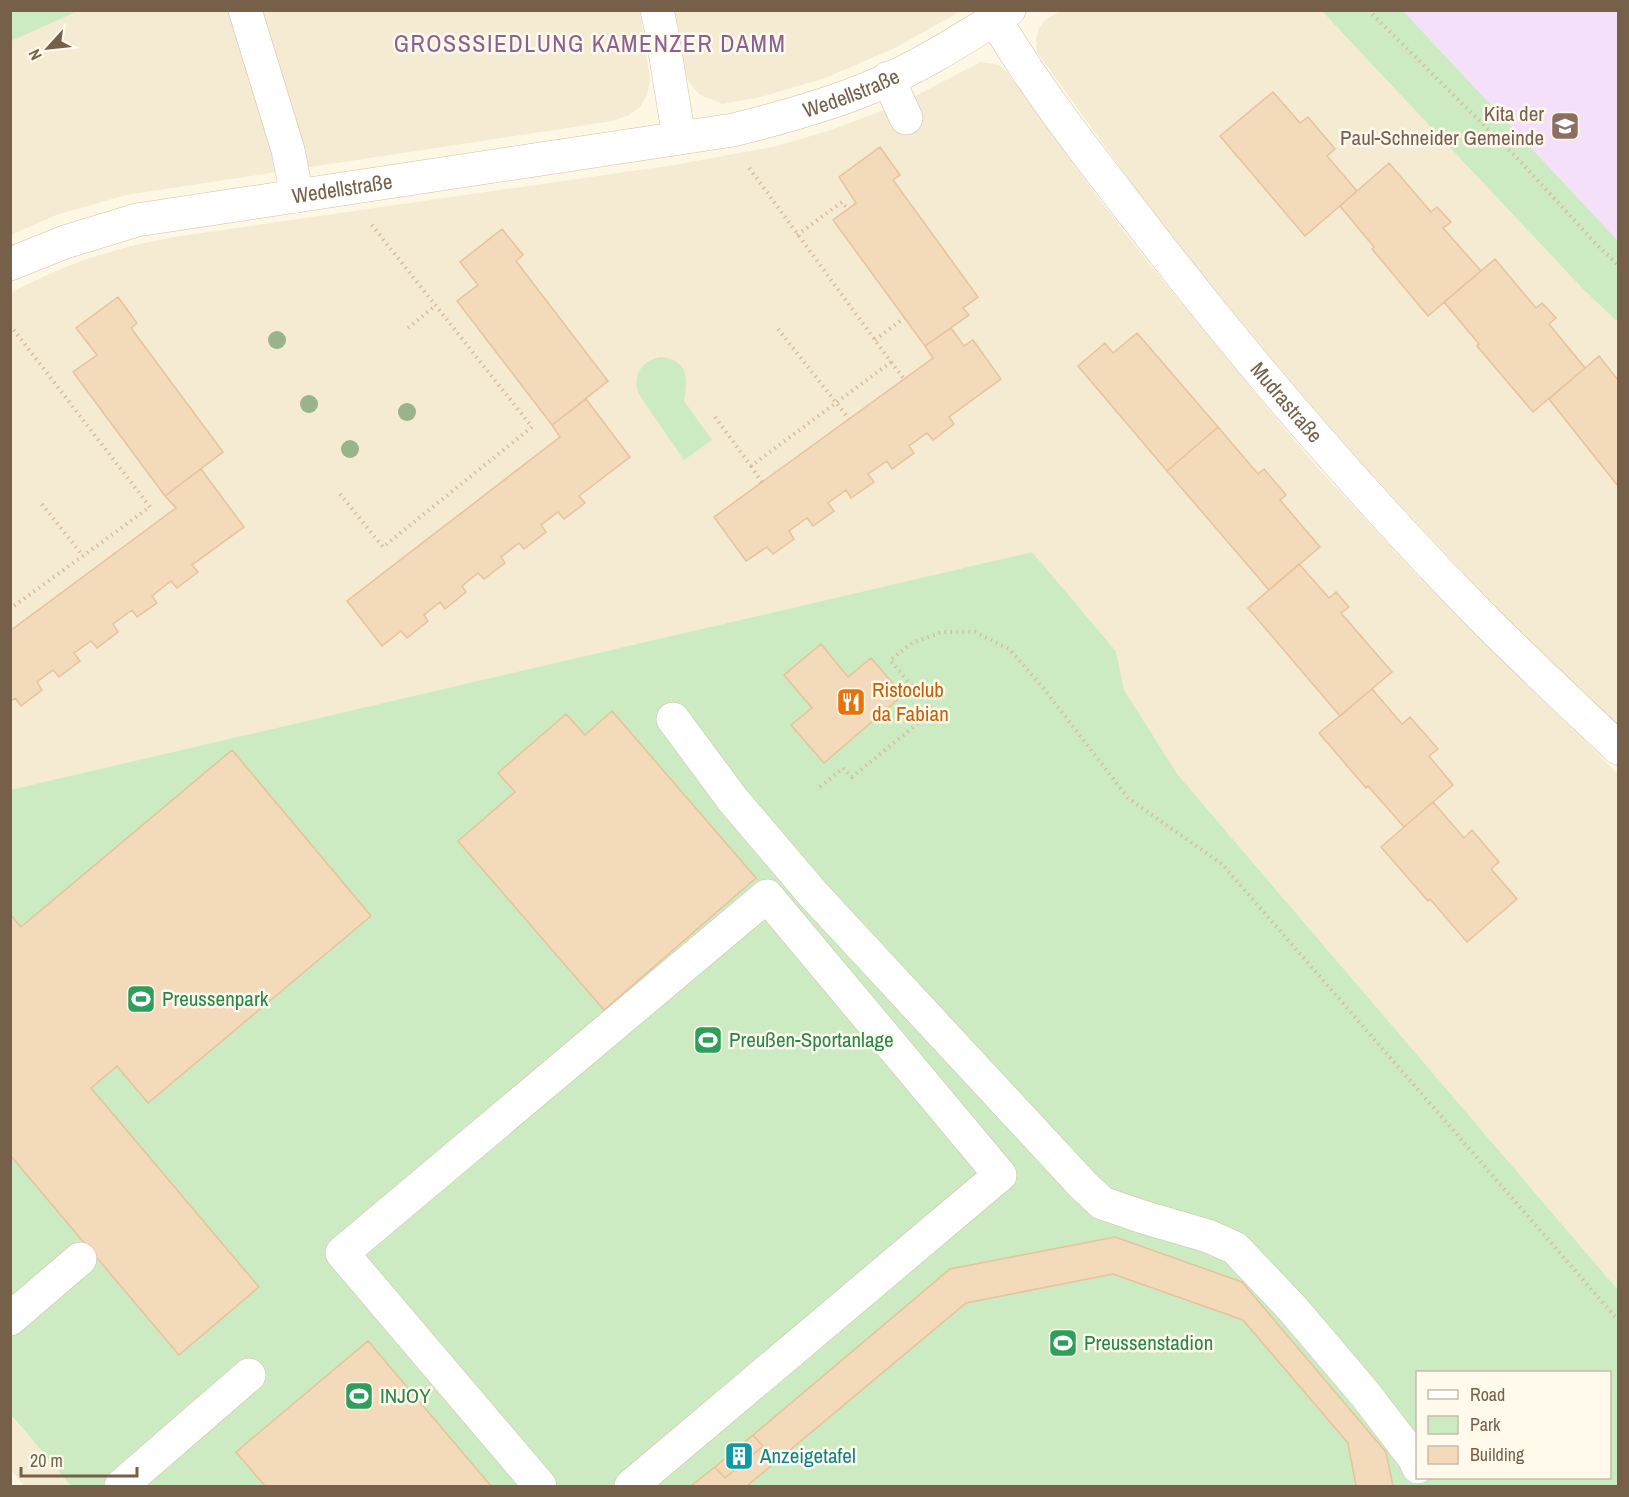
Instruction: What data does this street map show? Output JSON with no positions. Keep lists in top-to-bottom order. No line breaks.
{"streets":{"street":["Wedellstraße","Mudrastraße"]},"crossings":[["Wedellstraße","Mudrastraße"]],"districts":["GROSSSIEDLUNG KAMENZER DAMM"],"places":{"school or university":["Kita der Paul-Schneider Gemeinde"],"restaurant":["Ristoclub da Fabian"],"sports":["Preussenpark","Preußen-Sportanlage","Preussenstadion","INJOY"],"building":["Anzeigetafel"]},"legend":["Road","Park","Building"],"scale_bar":"20 m","north":"bottom left"}
